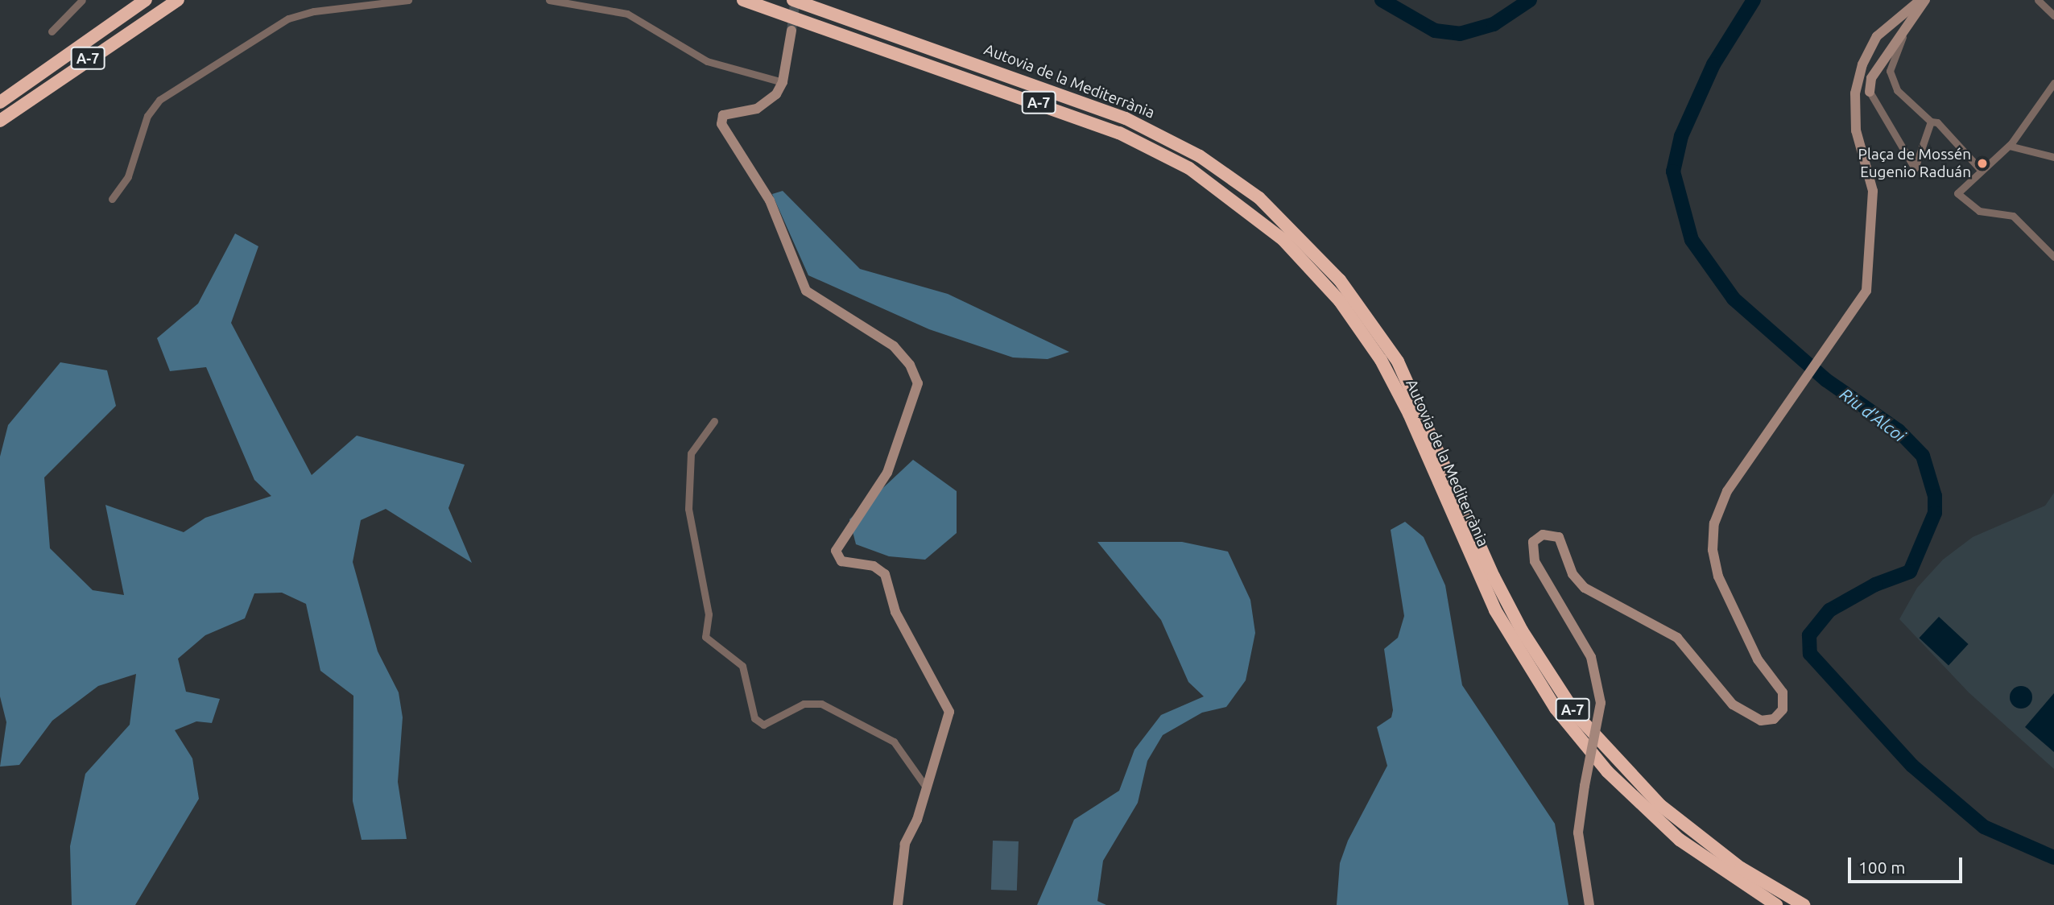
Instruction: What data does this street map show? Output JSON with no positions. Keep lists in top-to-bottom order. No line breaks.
{"streets":{"highway":["A-7","Autovia de la Mediterrània"]},"water":["Riu d'Alcoi"],"places":["Plaça de Mossén Eugenio Raduán"],"scale_bar":"100 m"}
